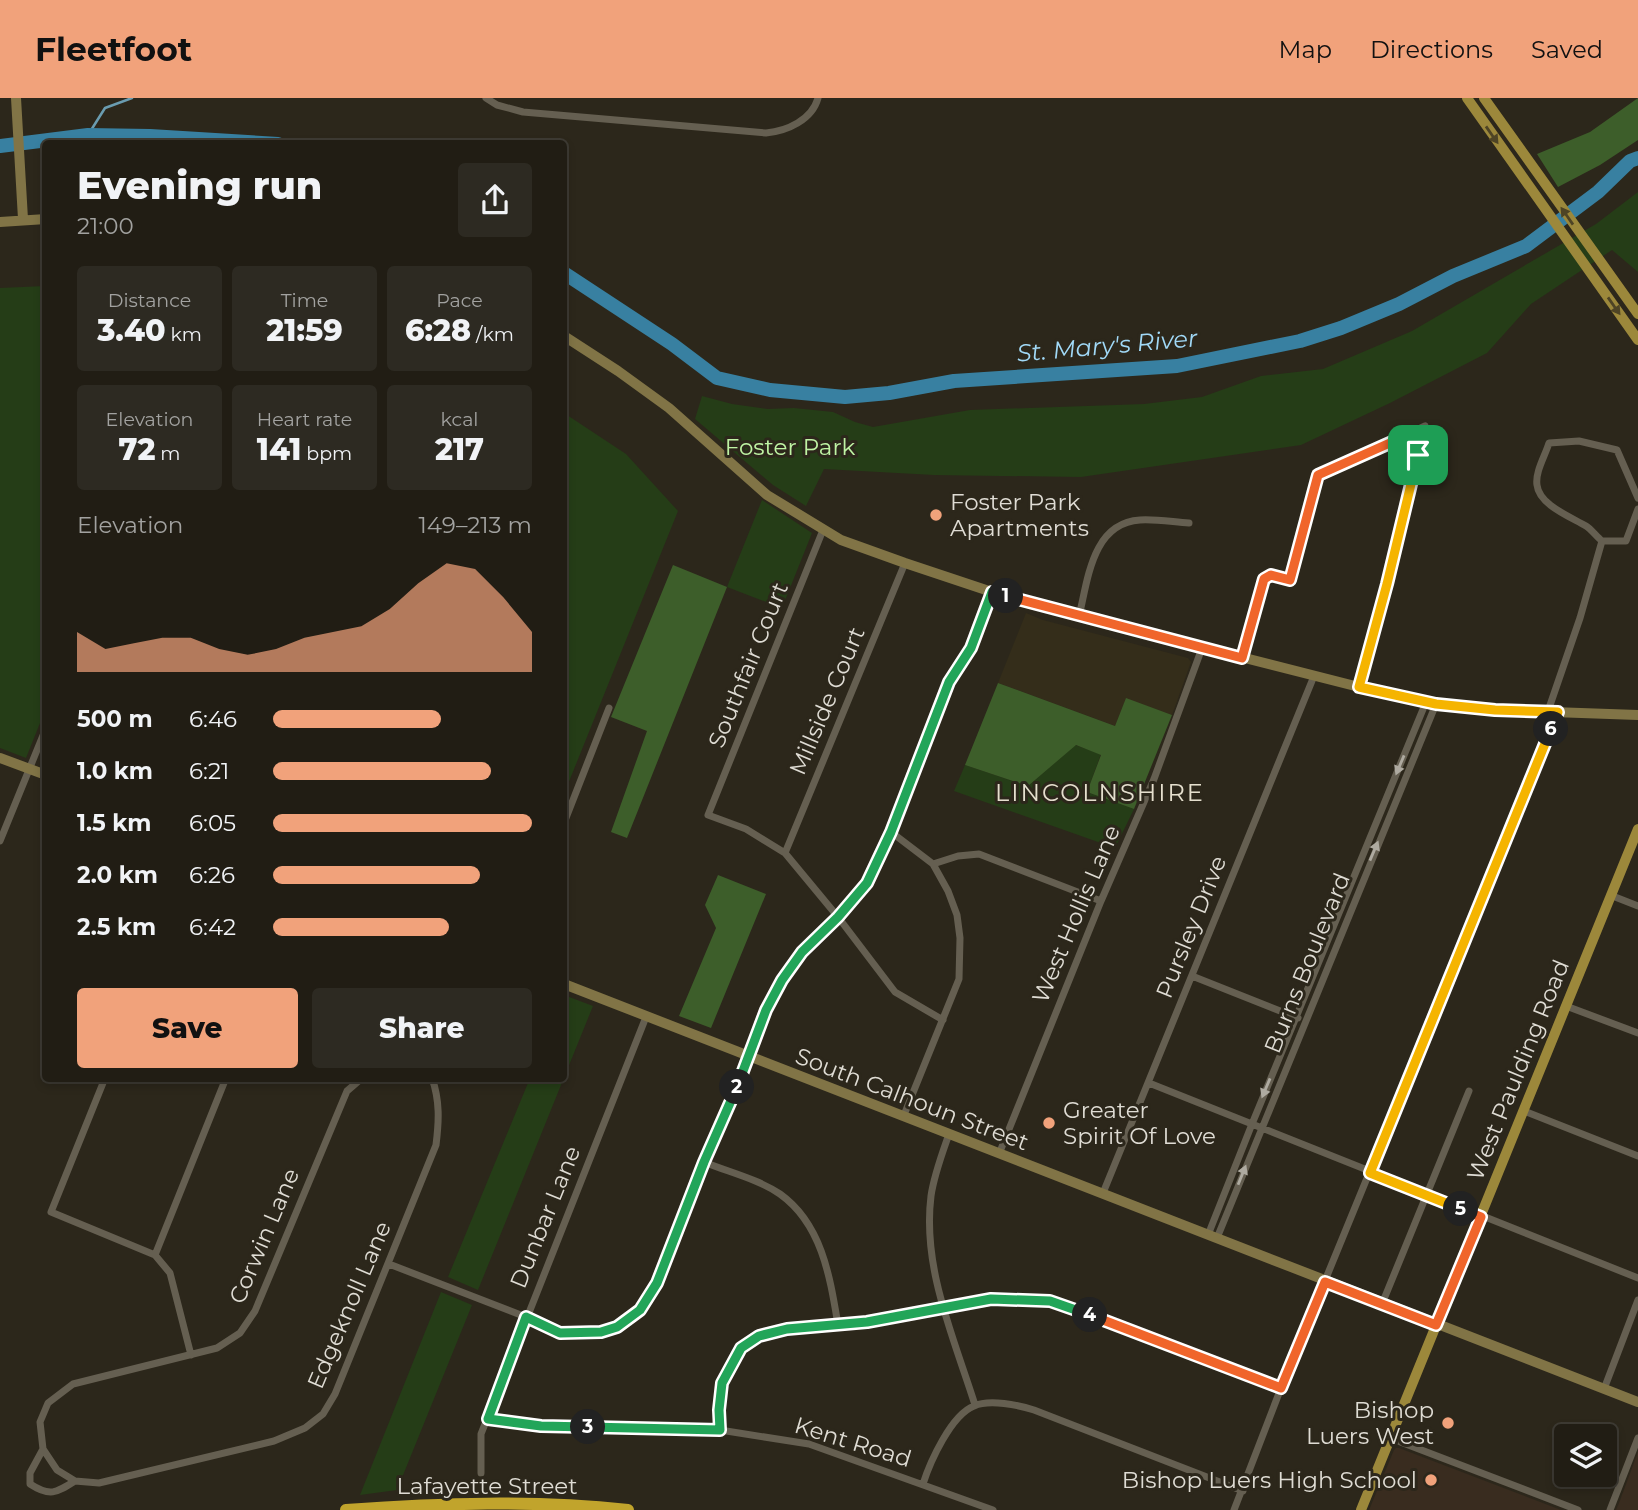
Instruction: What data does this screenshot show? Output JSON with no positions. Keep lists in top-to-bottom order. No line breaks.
{"streets":{"highway":["Lafayette Street"],"main road":["West Paulding Road","South Calhoun Street"],"street":["Southfair Court","Millside Court","West Hollis Lane","Pursley Drive","Burns Boulevard","Dunbar Lane","Corwin Lane","Edgeknoll Lane","Kent Road"]},"crossings":[["Southfair Court","Millside Court"],["West Hollis Lane","South Calhoun Street"],["Pursley Drive","South Calhoun Street"],["Burns Boulevard","South Calhoun Street"],["West Paulding Road","South Calhoun Street"],["South Calhoun Street","Dunbar Lane"],["Dunbar Lane","Kent Road"],["Corwin Lane","Edgeknoll Lane"]],"districts":["LINCOLNSHIRE"],"water":["St. Mary's River"],"parks":["Foster Park"],"places":["Foster Park Apartments","Greater Spirit Of Love","Bishop Luers West","Bishop Luers High School"],"page":{"header":"Fleetfoot","nav":["Map","Directions","Saved"],"heading":["Evening run","21:00"],"stats":[["Distance","3.40 km"],["Time","21:59"],["Pace","6:28 /km"],["Elevation","72 m"],["Heart rate","141 bpm"],["kcal","217"]],"chart":["Elevation","149–213 m"],"pins":["1","6","2","5","4","3"],"list":[{"name":"500 m","note":"6:46"},{"name":"1.0 km","note":"6:21"},{"name":"1.5 km","note":"6:05"},{"name":"2.0 km","note":"6:26"},{"name":"2.5 km","note":"6:42"}],"buttons":["Save","Share"]}}
